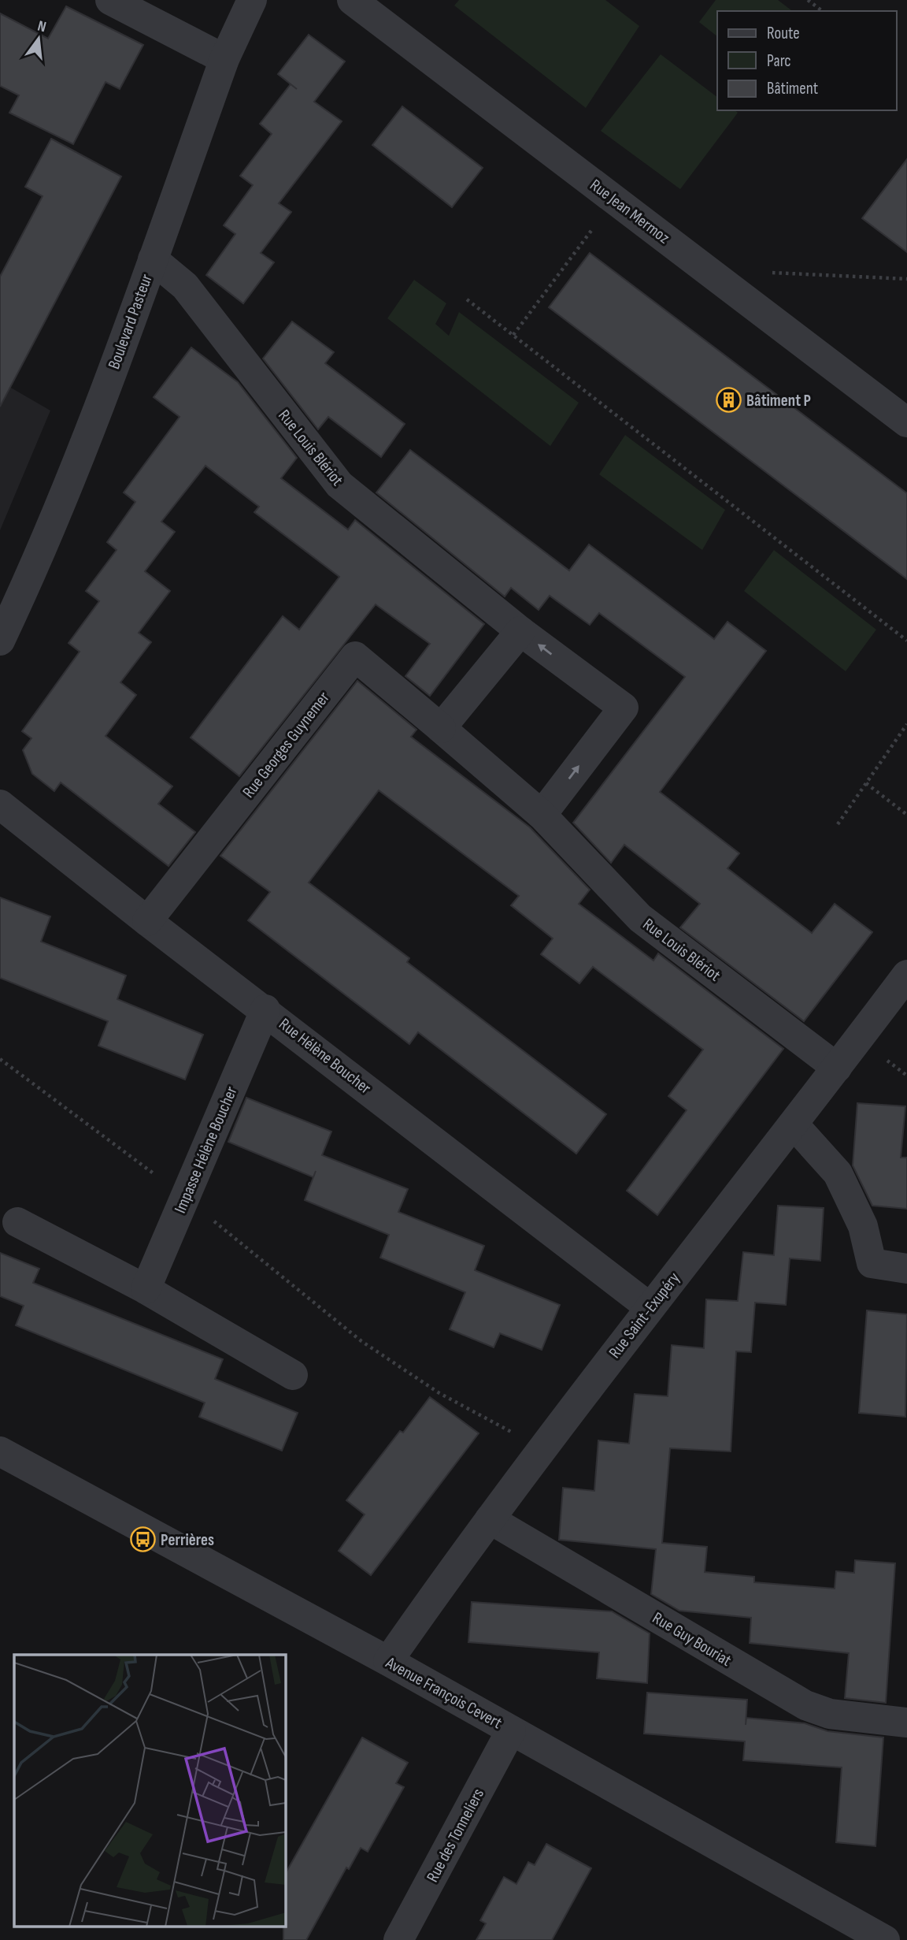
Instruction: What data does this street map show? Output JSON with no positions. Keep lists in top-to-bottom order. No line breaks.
{"streets":{"street":["Rue Jean Mermoz","Boulevard Pasteur","Rue Louis Blériot","Rue Georges Guynemer","Rue Hélène Boucher","Impasse Hélène Boucher","Rue Saint-Exupéry","Rue Guy Bouriat","Avenue François Cevert","Rue des Tonneliers"]},"crossings":[["Boulevard Pasteur","Rue Louis Blériot"],["Rue Louis Blériot","Rue Georges Guynemer"],["Rue Louis Blériot","Rue Saint-Exupéry"],["Rue Georges Guynemer","Rue Hélène Boucher"],["Rue Hélène Boucher","Impasse Hélène Boucher"],["Rue Hélène Boucher","Rue Saint-Exupéry"],["Rue Saint-Exupéry","Rue Guy Bouriat"],["Rue Saint-Exupéry","Avenue François Cevert"],["Avenue François Cevert","Rue des Tonneliers"]],"places":{"building":["Bâtiment P"],"bus stop":["Perrières"]},"legend":["Route","Parc","Bâtiment"],"north":"top"}
